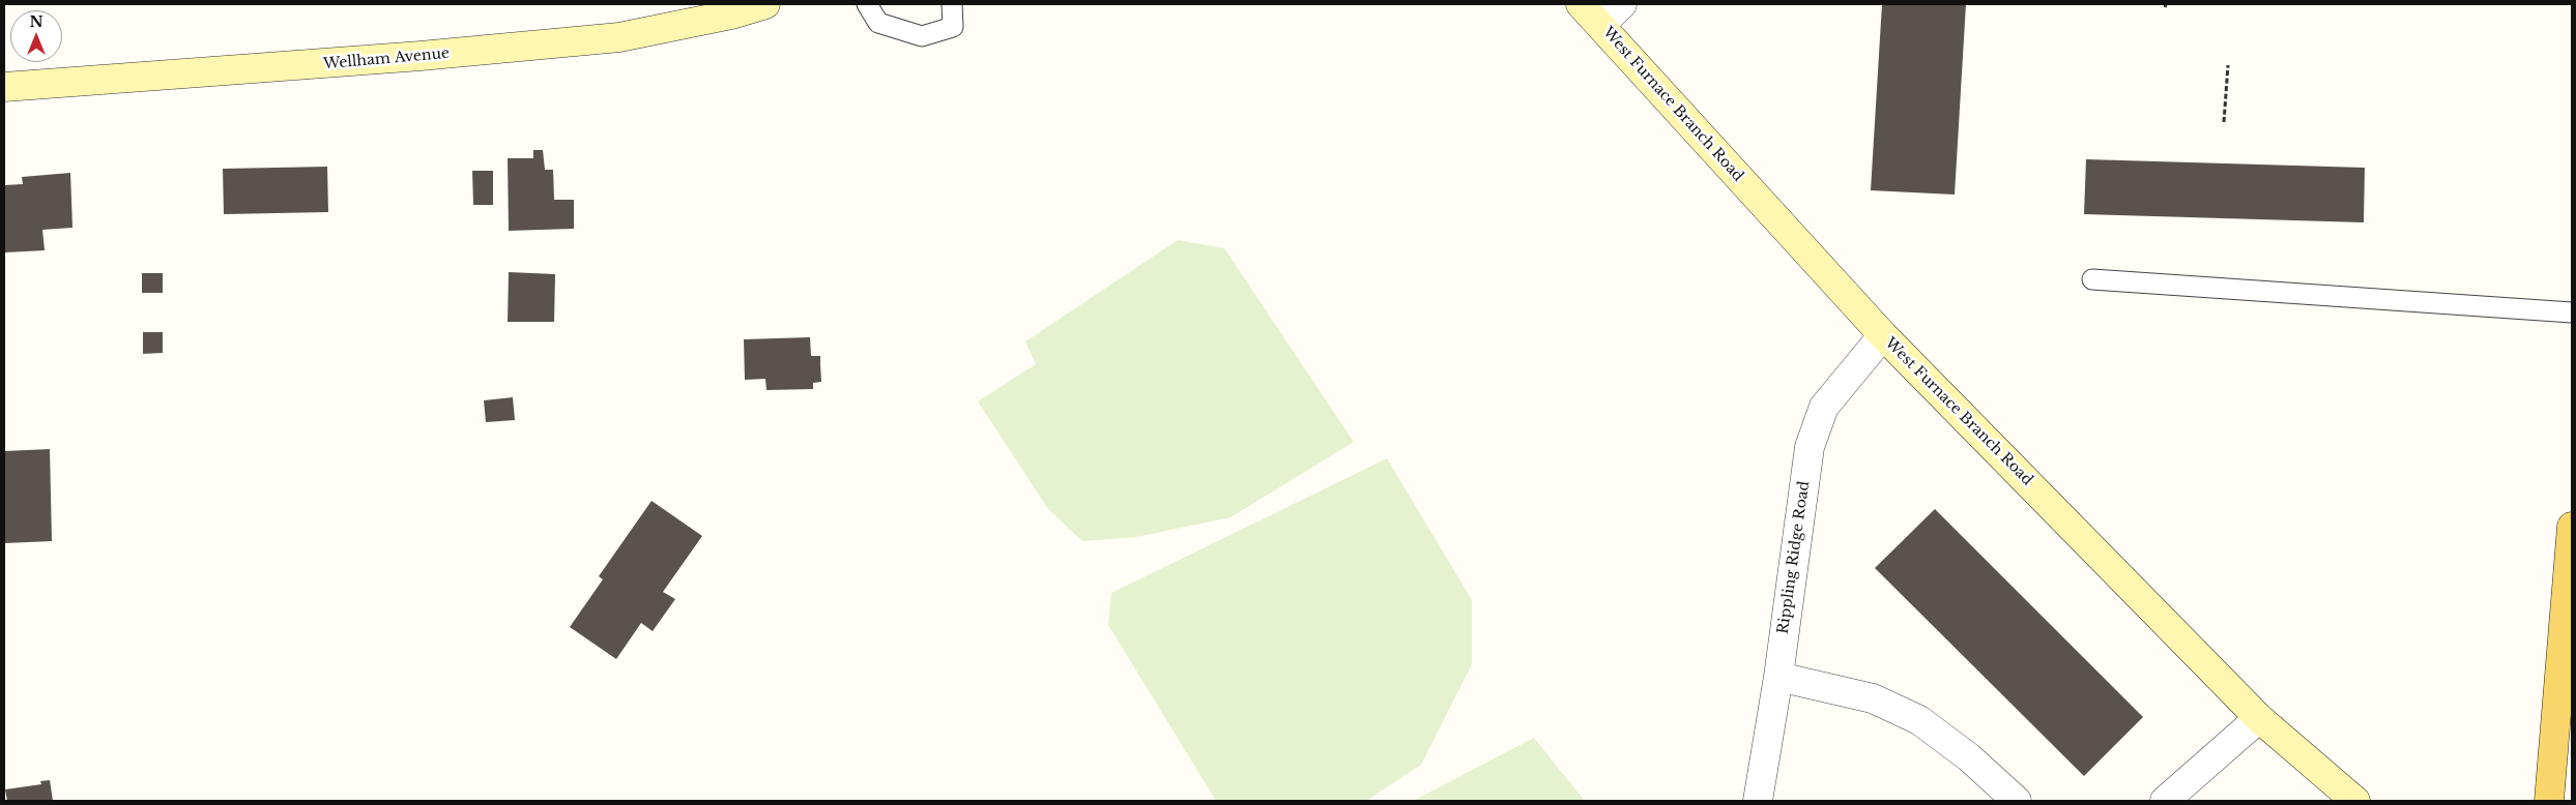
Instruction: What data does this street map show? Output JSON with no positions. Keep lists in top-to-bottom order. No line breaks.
{"streets":{"street":["Wellham Avenue","West Furnace Branch Road","Rippling Ridge Road"]},"crossings":[["West Furnace Branch Road","Rippling Ridge Road"]],"north":"top"}
